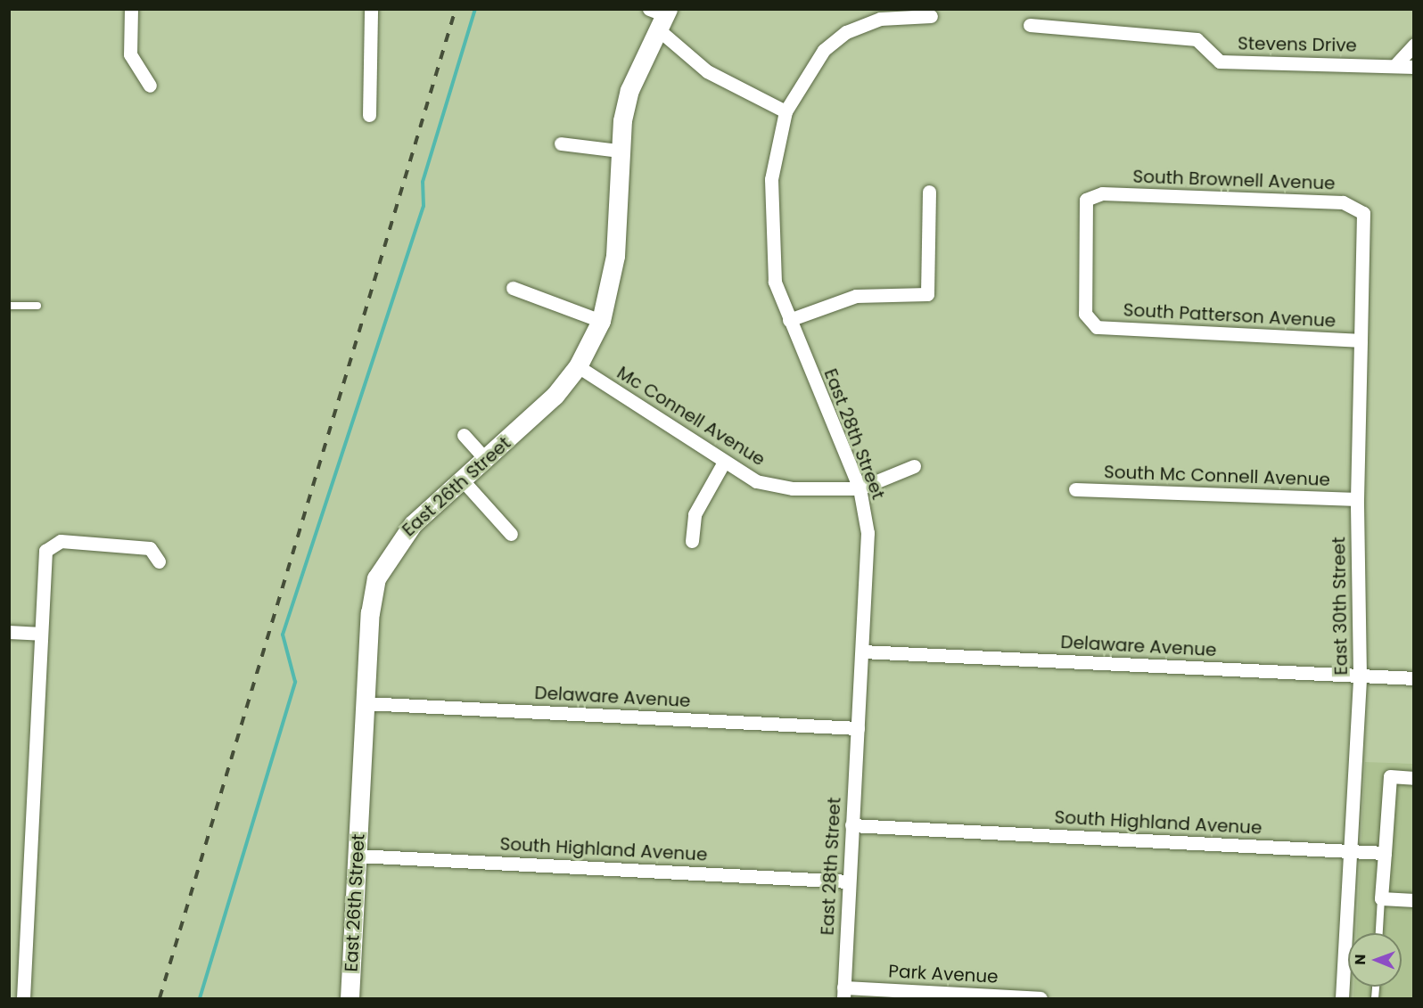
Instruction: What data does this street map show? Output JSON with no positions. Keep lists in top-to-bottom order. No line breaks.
{"streets":{"street":["Stevens Drive","South Brownell Avenue","South Patterson Avenue","Mc Connell Avenue","East 28th Street","South Mc Connell Avenue","East 26th Street","East 30th Street","Delaware Avenue","South Highland Avenue","Park Avenue"]},"crossings":[["South Brownell Avenue","South Patterson Avenue"],["South Brownell Avenue","East 30th Street"],["South Patterson Avenue","East 30th Street"],["Mc Connell Avenue","East 28th Street"],["Mc Connell Avenue","East 26th Street"],["East 28th Street","Delaware Avenue"],["East 28th Street","South Highland Avenue"],["East 28th Street","Park Avenue"],["South Mc Connell Avenue","East 30th Street"],["East 26th Street","Delaware Avenue"],["East 26th Street","South Highland Avenue"],["East 30th Street","Delaware Avenue"],["East 30th Street","South Highland Avenue"]],"north":"left"}
